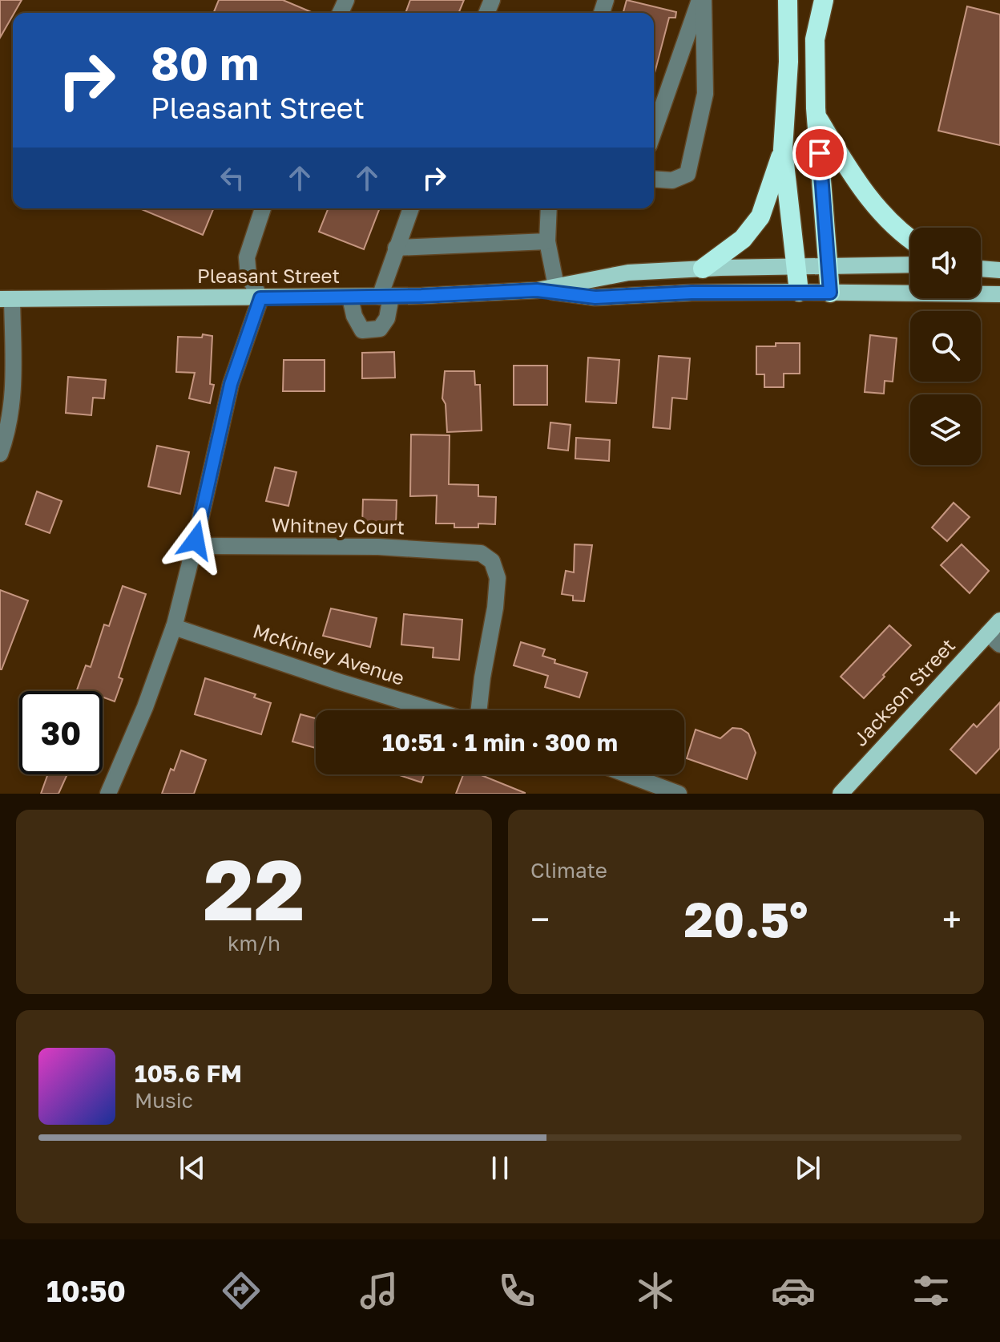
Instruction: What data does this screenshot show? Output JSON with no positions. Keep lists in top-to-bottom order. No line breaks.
{"streets":{"main road":["Pleasant Street","Jackson Street"],"street":["Whitney Court","McKinley Avenue"]},"page":{"turn":["80 m","Pleasant Street"],"limit":"30","trip":"10:51 · 1 min · 300 m","tile":[["22","km/h"],"Climate"],"heat":["−","20.5°","+"],"song":["105.6 FM","Music"],"tabs":"10:50"}}
